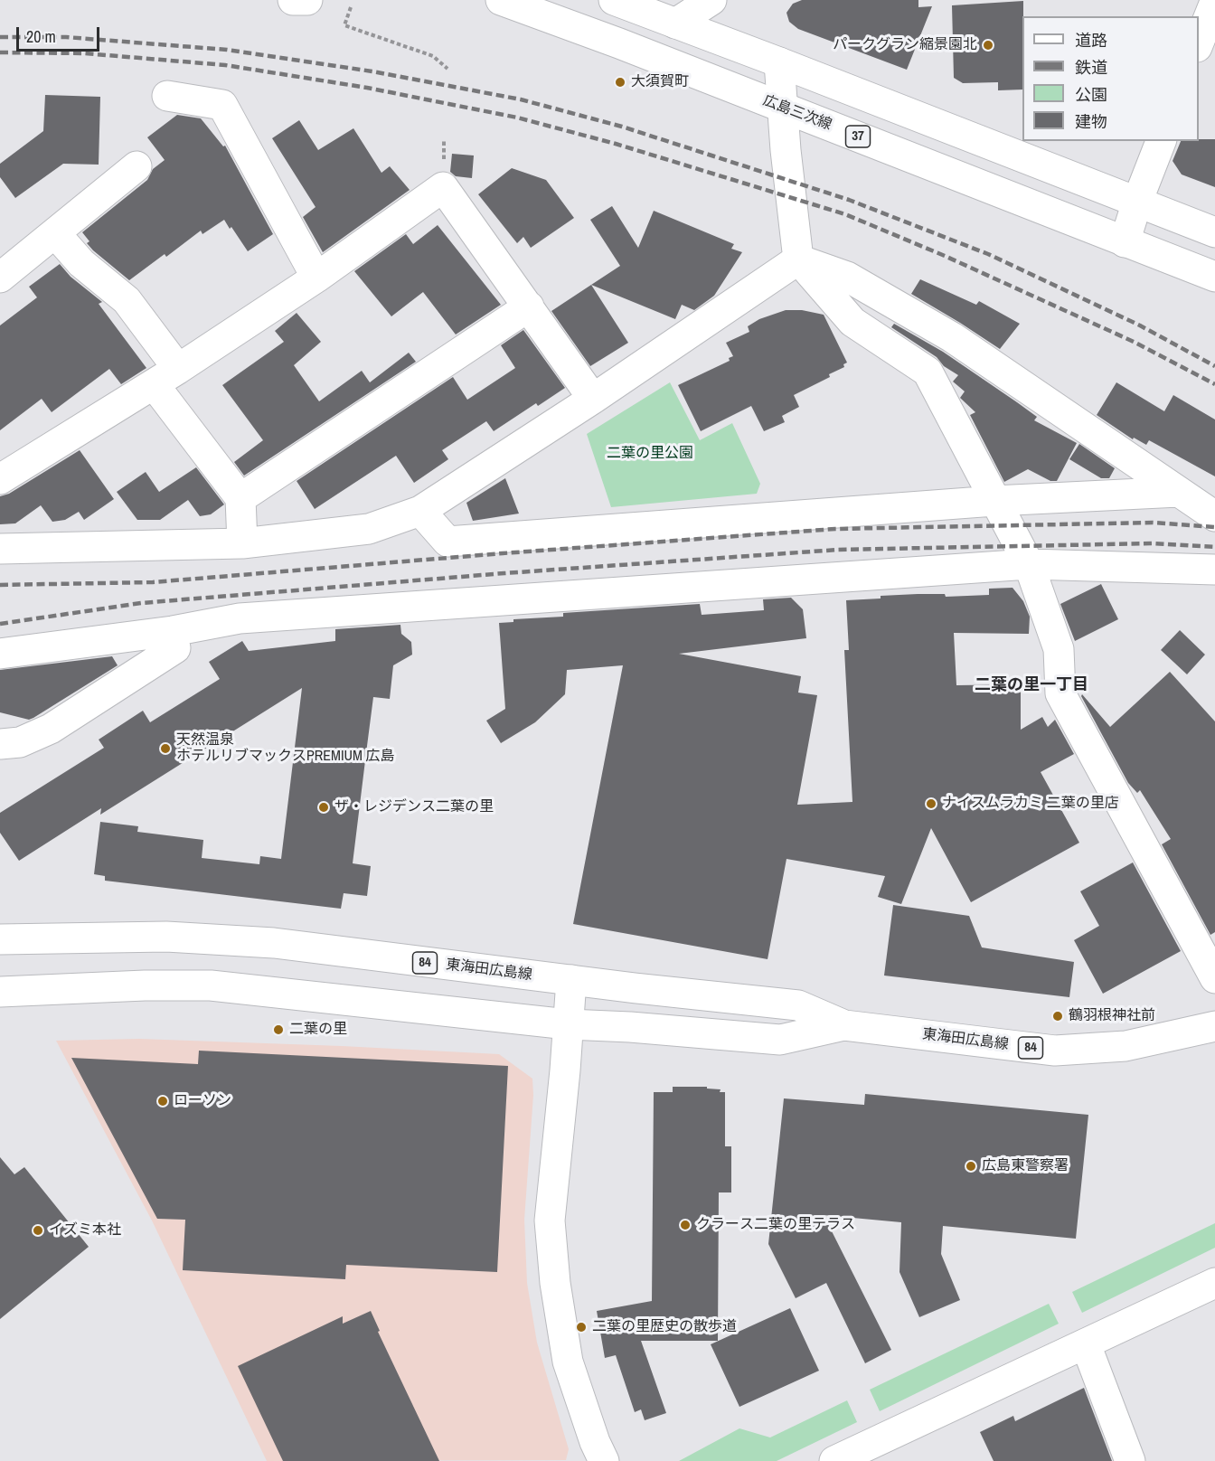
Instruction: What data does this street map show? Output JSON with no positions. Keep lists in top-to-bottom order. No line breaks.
{"streets":{"street":["広島三次線","37","84","東海田広島線"]},"districts":["二葉の里一丁目"],"parks":["二葉の里公園"],"places":["パークグラン縮景園北","大須賀町","天然温泉 ホテルリブマックスPREMIUM 広島","ナイスムラカミ 二葉の里店","ザ・レジデンス二葉の里","鶴羽根神社前","二葉の里","ローソン","広島東警察署","クラース二葉の里テラス","イズミ本社","二葉の里歴史の散歩道"],"legend":["道路","鉄道","公園","建物"],"scale_bar":"20 m"}
